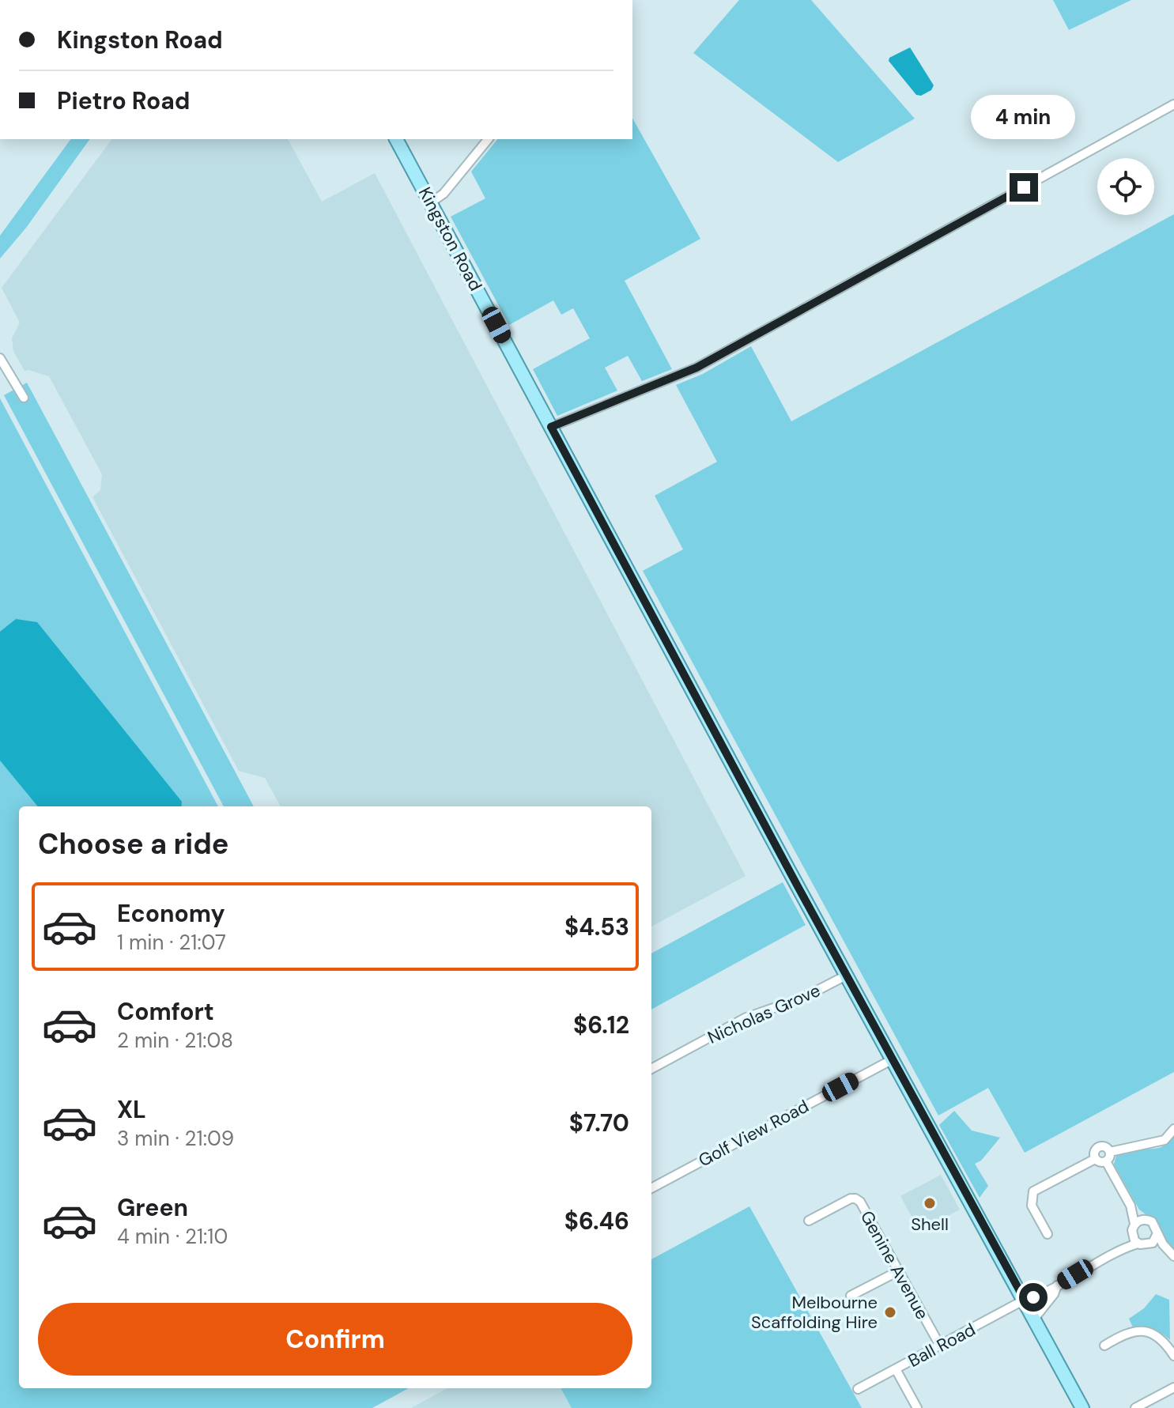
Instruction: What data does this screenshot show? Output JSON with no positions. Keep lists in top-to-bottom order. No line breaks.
{"streets":{"main road":["Kingston Road"],"street":["Nicholas Grove","Golf View Road","Genine Avenue","Ball Road"]},"crossings":[["Kingston Road","Nicholas Grove"],["Kingston Road","Golf View Road"],["Kingston Road","Ball Road"],["Genine Avenue","Ball Road"]],"places":["Shell","Melbourne Scaffolding Hire"],"page":{"banner":["Kingston Road","Pietro Road"],"bubble":"4 min","heading":"Choose a ride","list":[{"name":"Economy","note":"1 min · 21:07","value":"$4.53"},{"name":"Comfort","note":"2 min · 21:08","value":"$6.12"},{"name":"XL","note":"3 min · 21:09","value":"$7.70"},{"name":"Green","note":"4 min · 21:10","value":"$6.46"}],"buttons":"Confirm"}}
